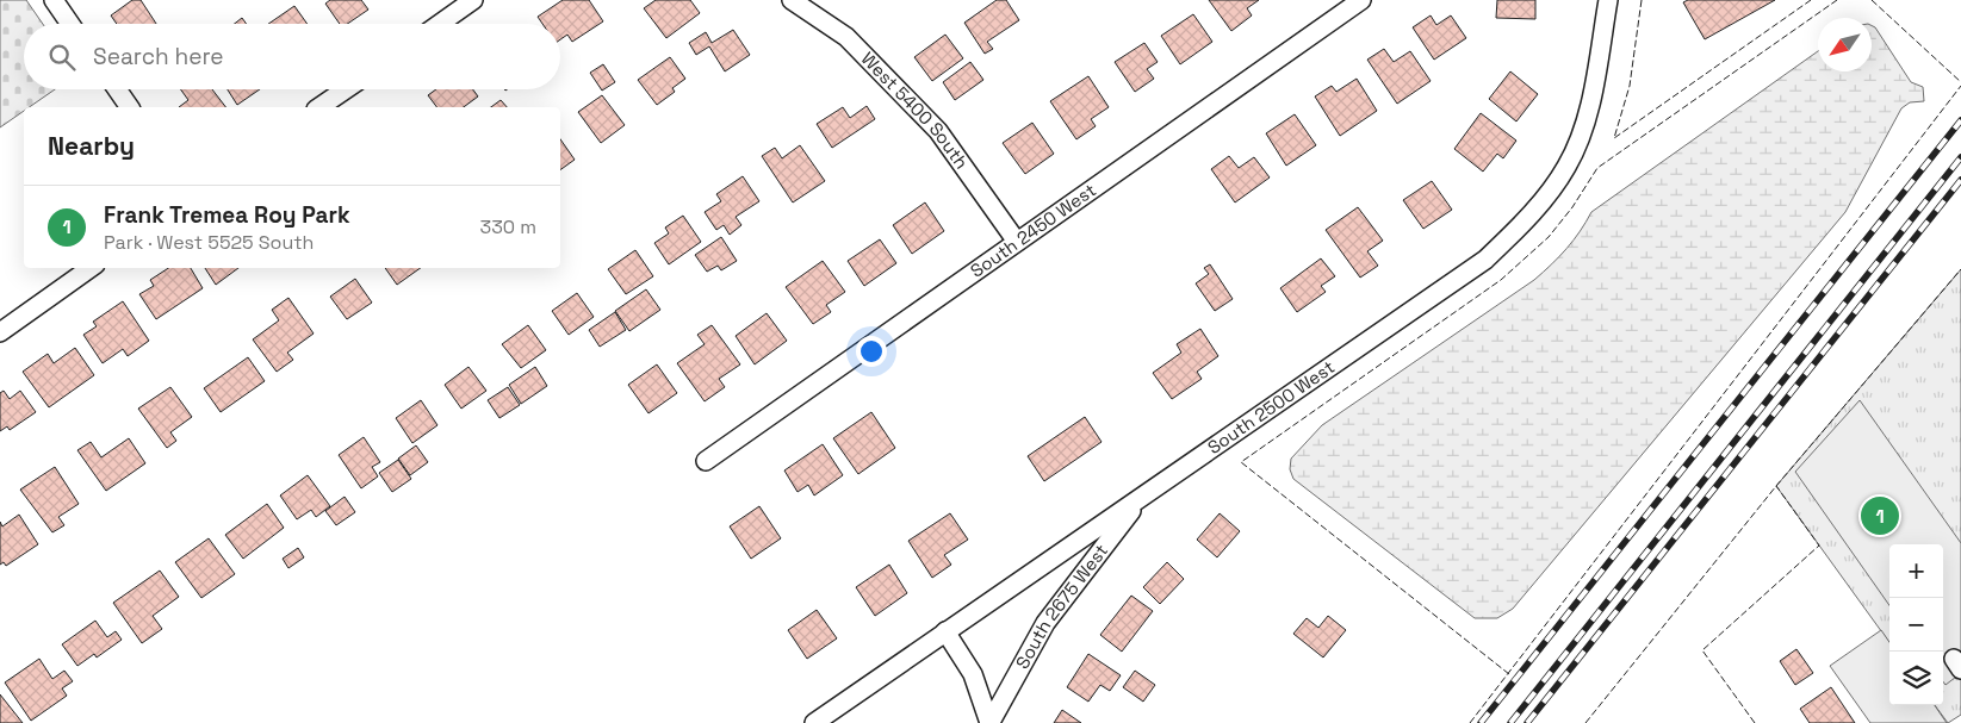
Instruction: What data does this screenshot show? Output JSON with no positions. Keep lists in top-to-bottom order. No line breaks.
{"streets":{"street":["West 5400 South","South 2450 West","South 2500 West","South 2675 West"]},"crossings":[["West 5400 South","South 2450 West"],["South 2500 West","South 2675 West"]],"north":"bottom left","page":{"search":"Search here","heading":"Nearby","list":[{"mark":"1","name":"Frank Tremea Roy Park","note":"Park · West 5525 South","value":"330 m"}],"pins":"1","map_buttons":["+","−"]}}
